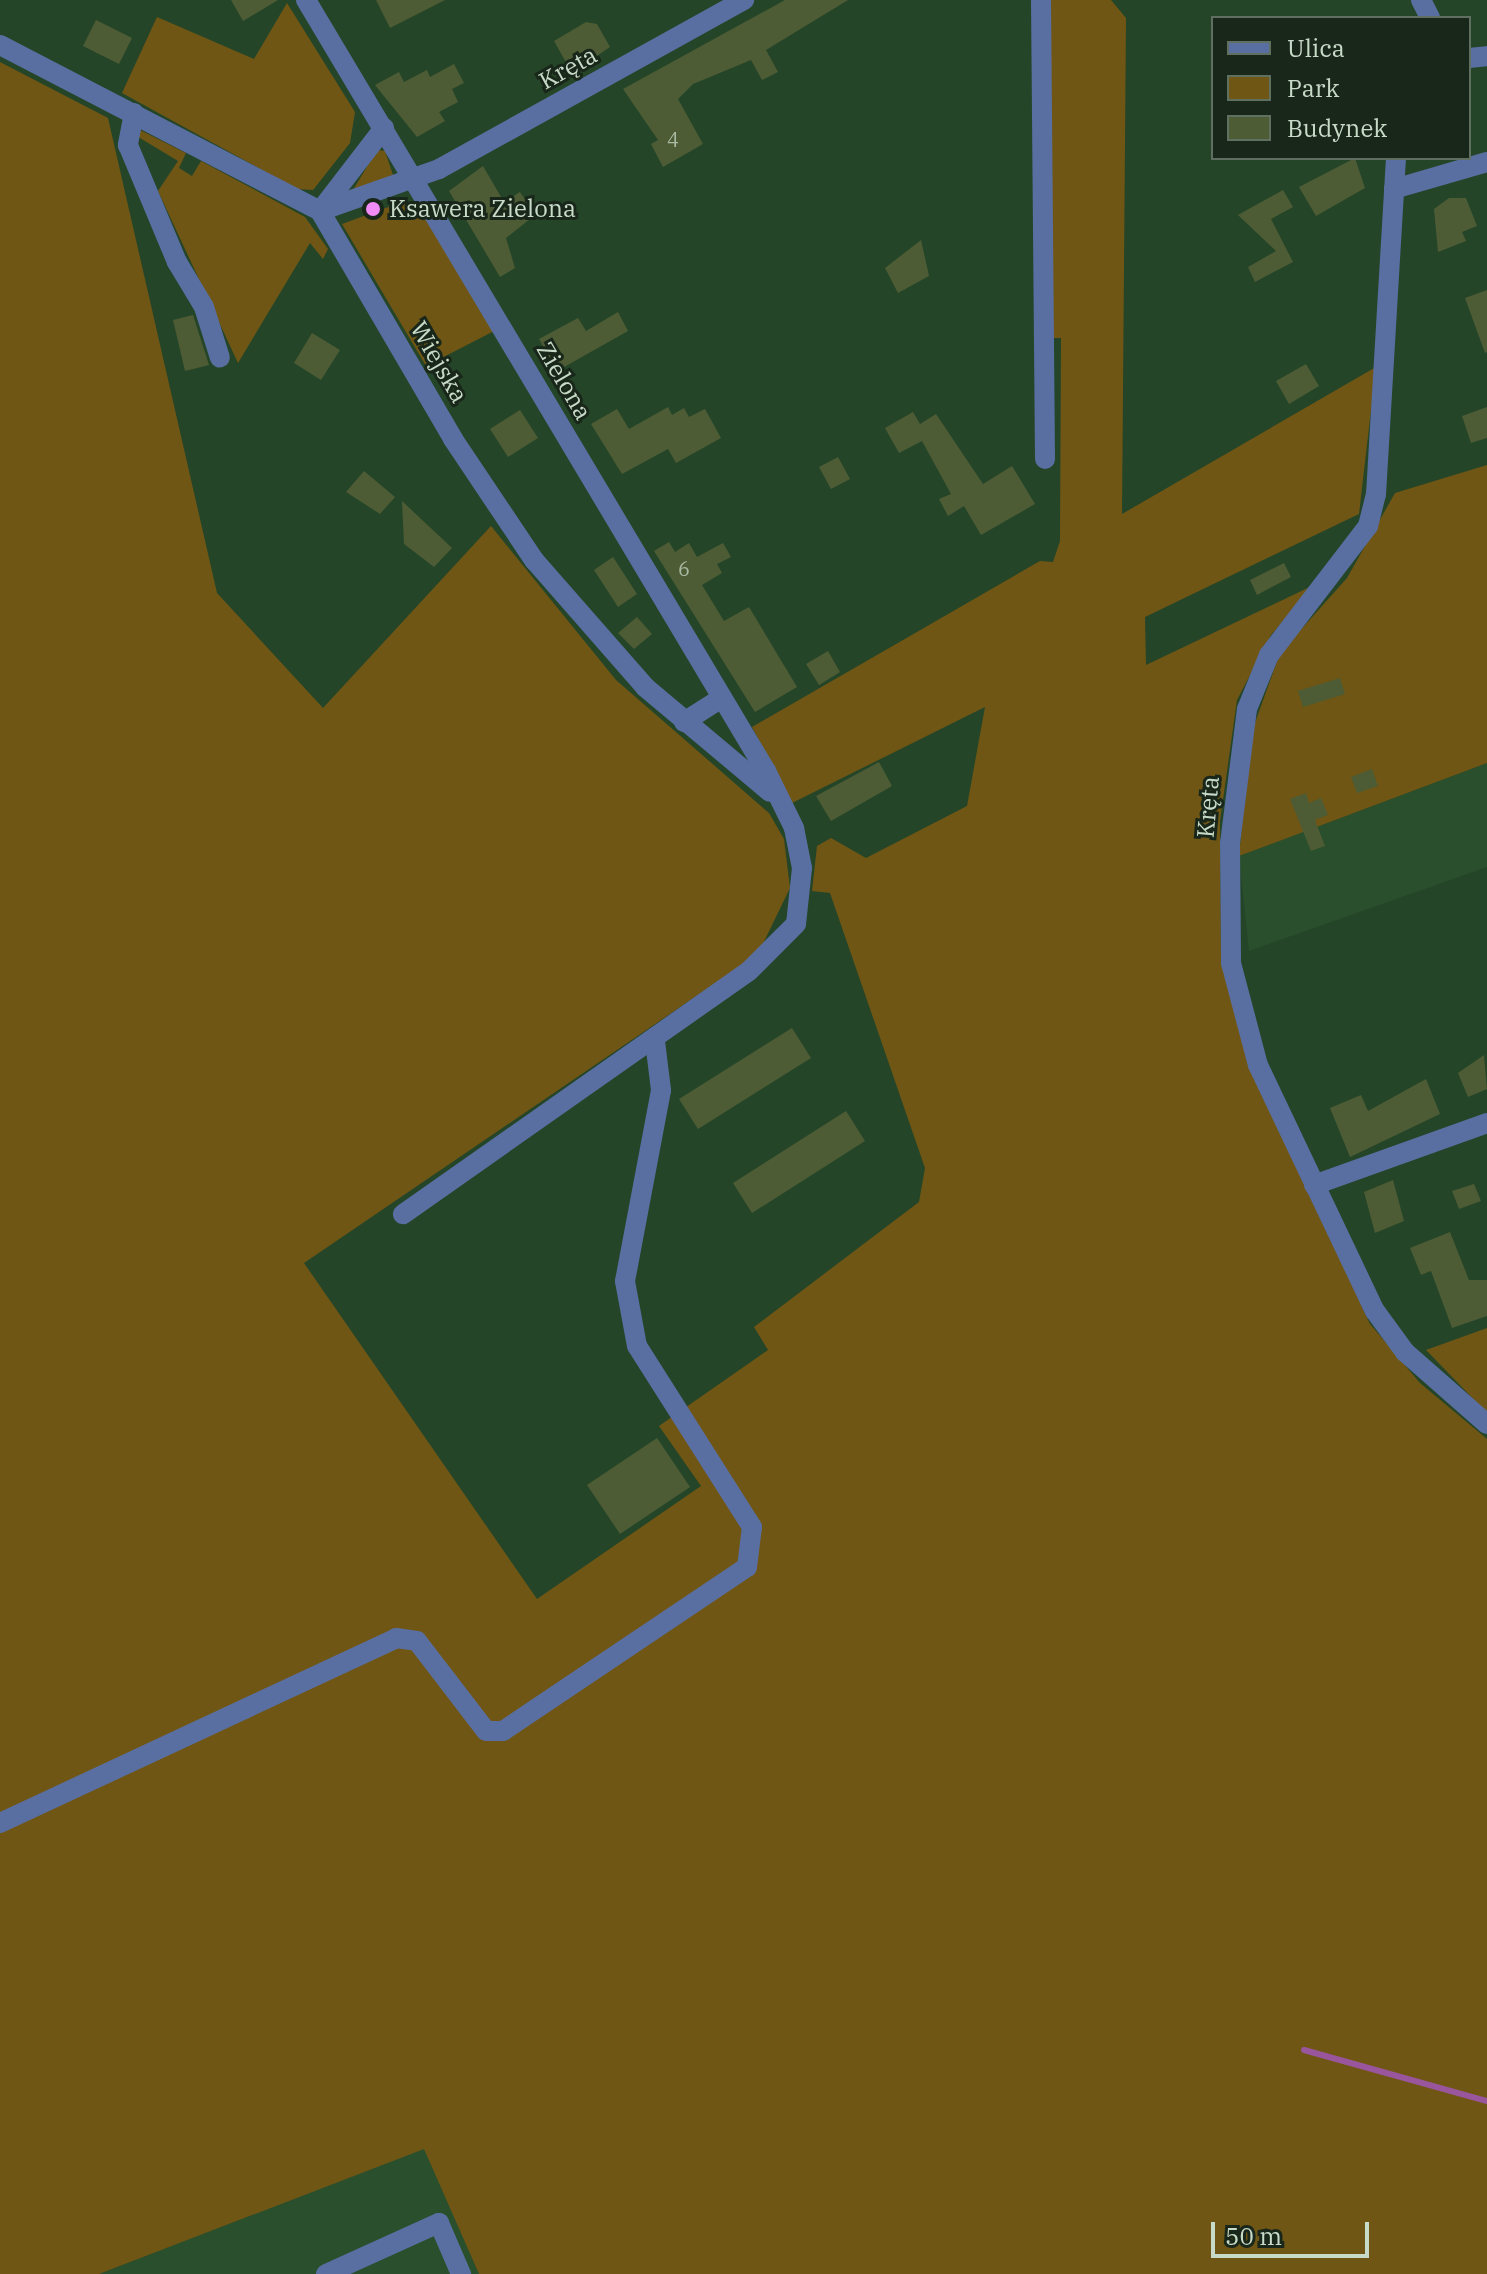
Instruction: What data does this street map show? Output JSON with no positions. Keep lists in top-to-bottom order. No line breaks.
{"streets":{"street":["Kręta","Wiejska","Zielona"]},"crossings":[["Kręta","Wiejska"],["Kręta","Zielona"],["Wiejska","Zielona"]],"places":["Ksawera Zielona"],"house_numbers":["4","6"],"legend":["Ulica","Park","Budynek"],"scale_bar":"50 m"}
